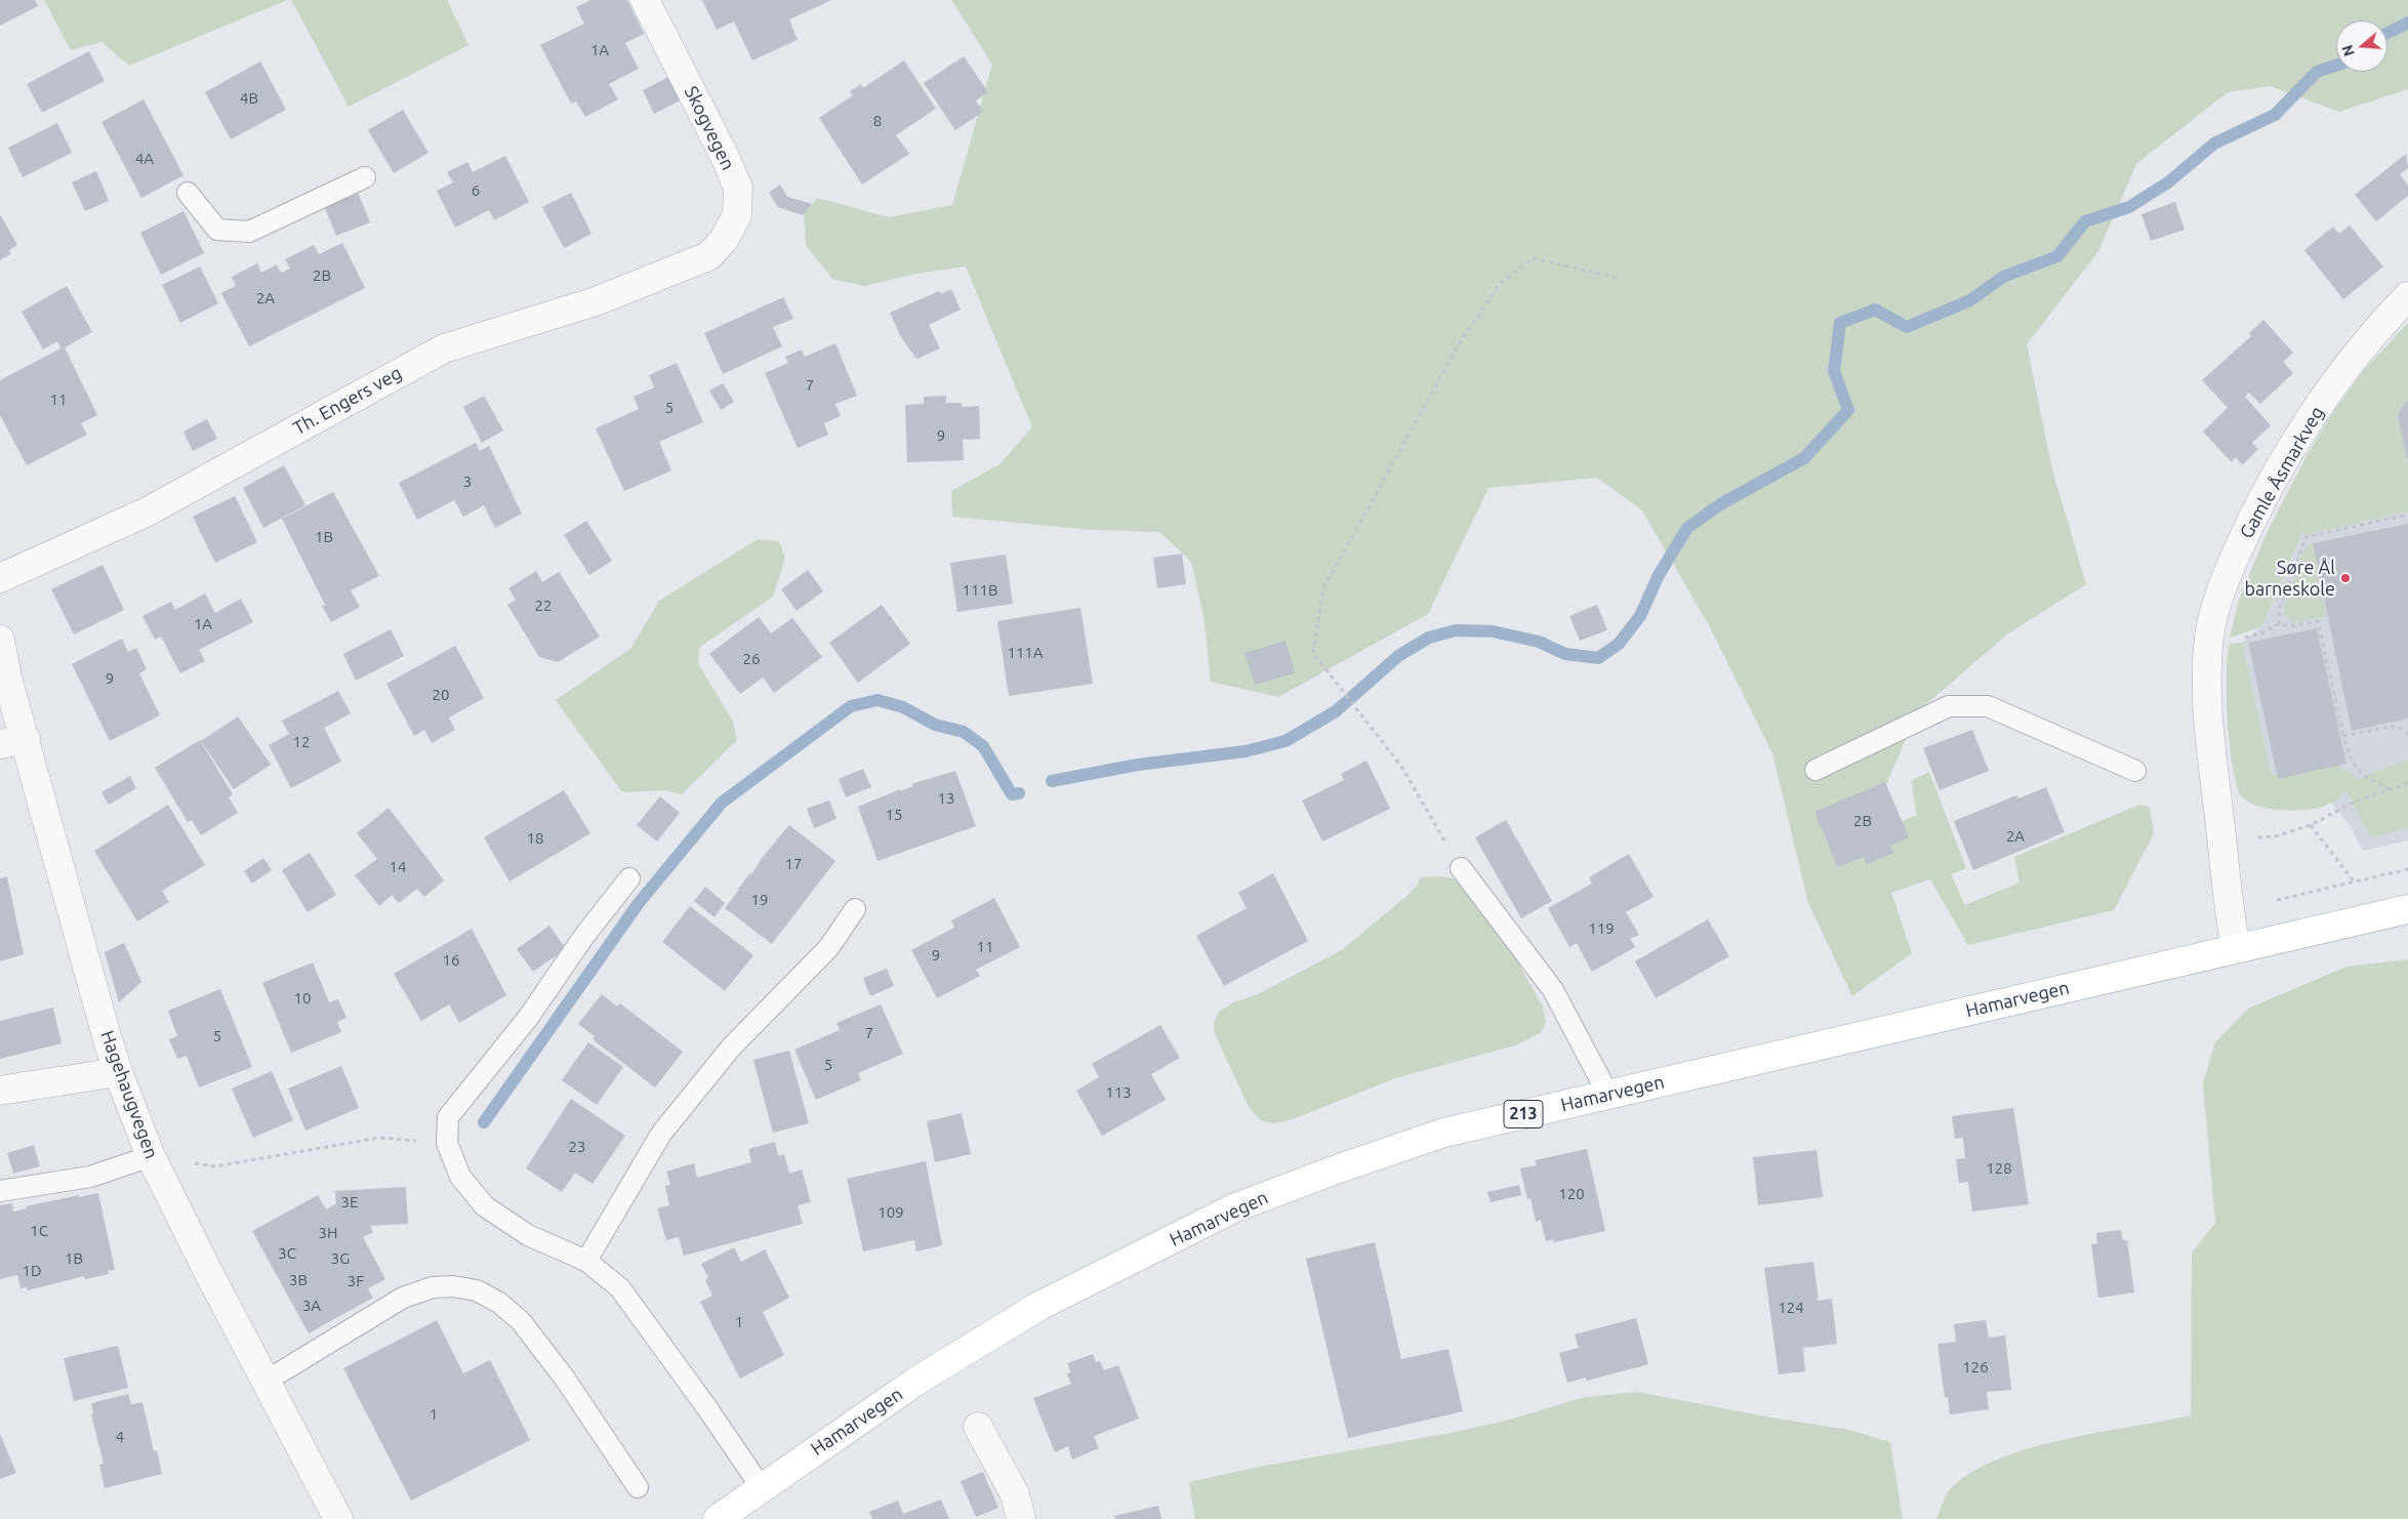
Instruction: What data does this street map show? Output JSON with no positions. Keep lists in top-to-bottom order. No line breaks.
{"streets":{"main road":["Hamarvegen","213"],"street":["Skogvegen","Th. Engers veg","Gamle Åsmarkveg","Hagehaugvegen"]},"crossings":[["Skogvegen","Th. Engers veg"],["Gamle Åsmarkveg","Hamarvegen"]],"places":["Søre Ål barneskole"],"house_numbers":["1A","4B","8","4A","6","2B","2A","7","11","5","9","3","1B","111B","22","1A","111A","26","9","20","12","13","15","2B","2A","18","17","14","19","119","11","9","16","10","7","5","5","113","23","128","120","3E","109","1C","3H","3C","1B","3G","1D","3B","3F","3A","124","1","126","1","4"],"north":"left"}
